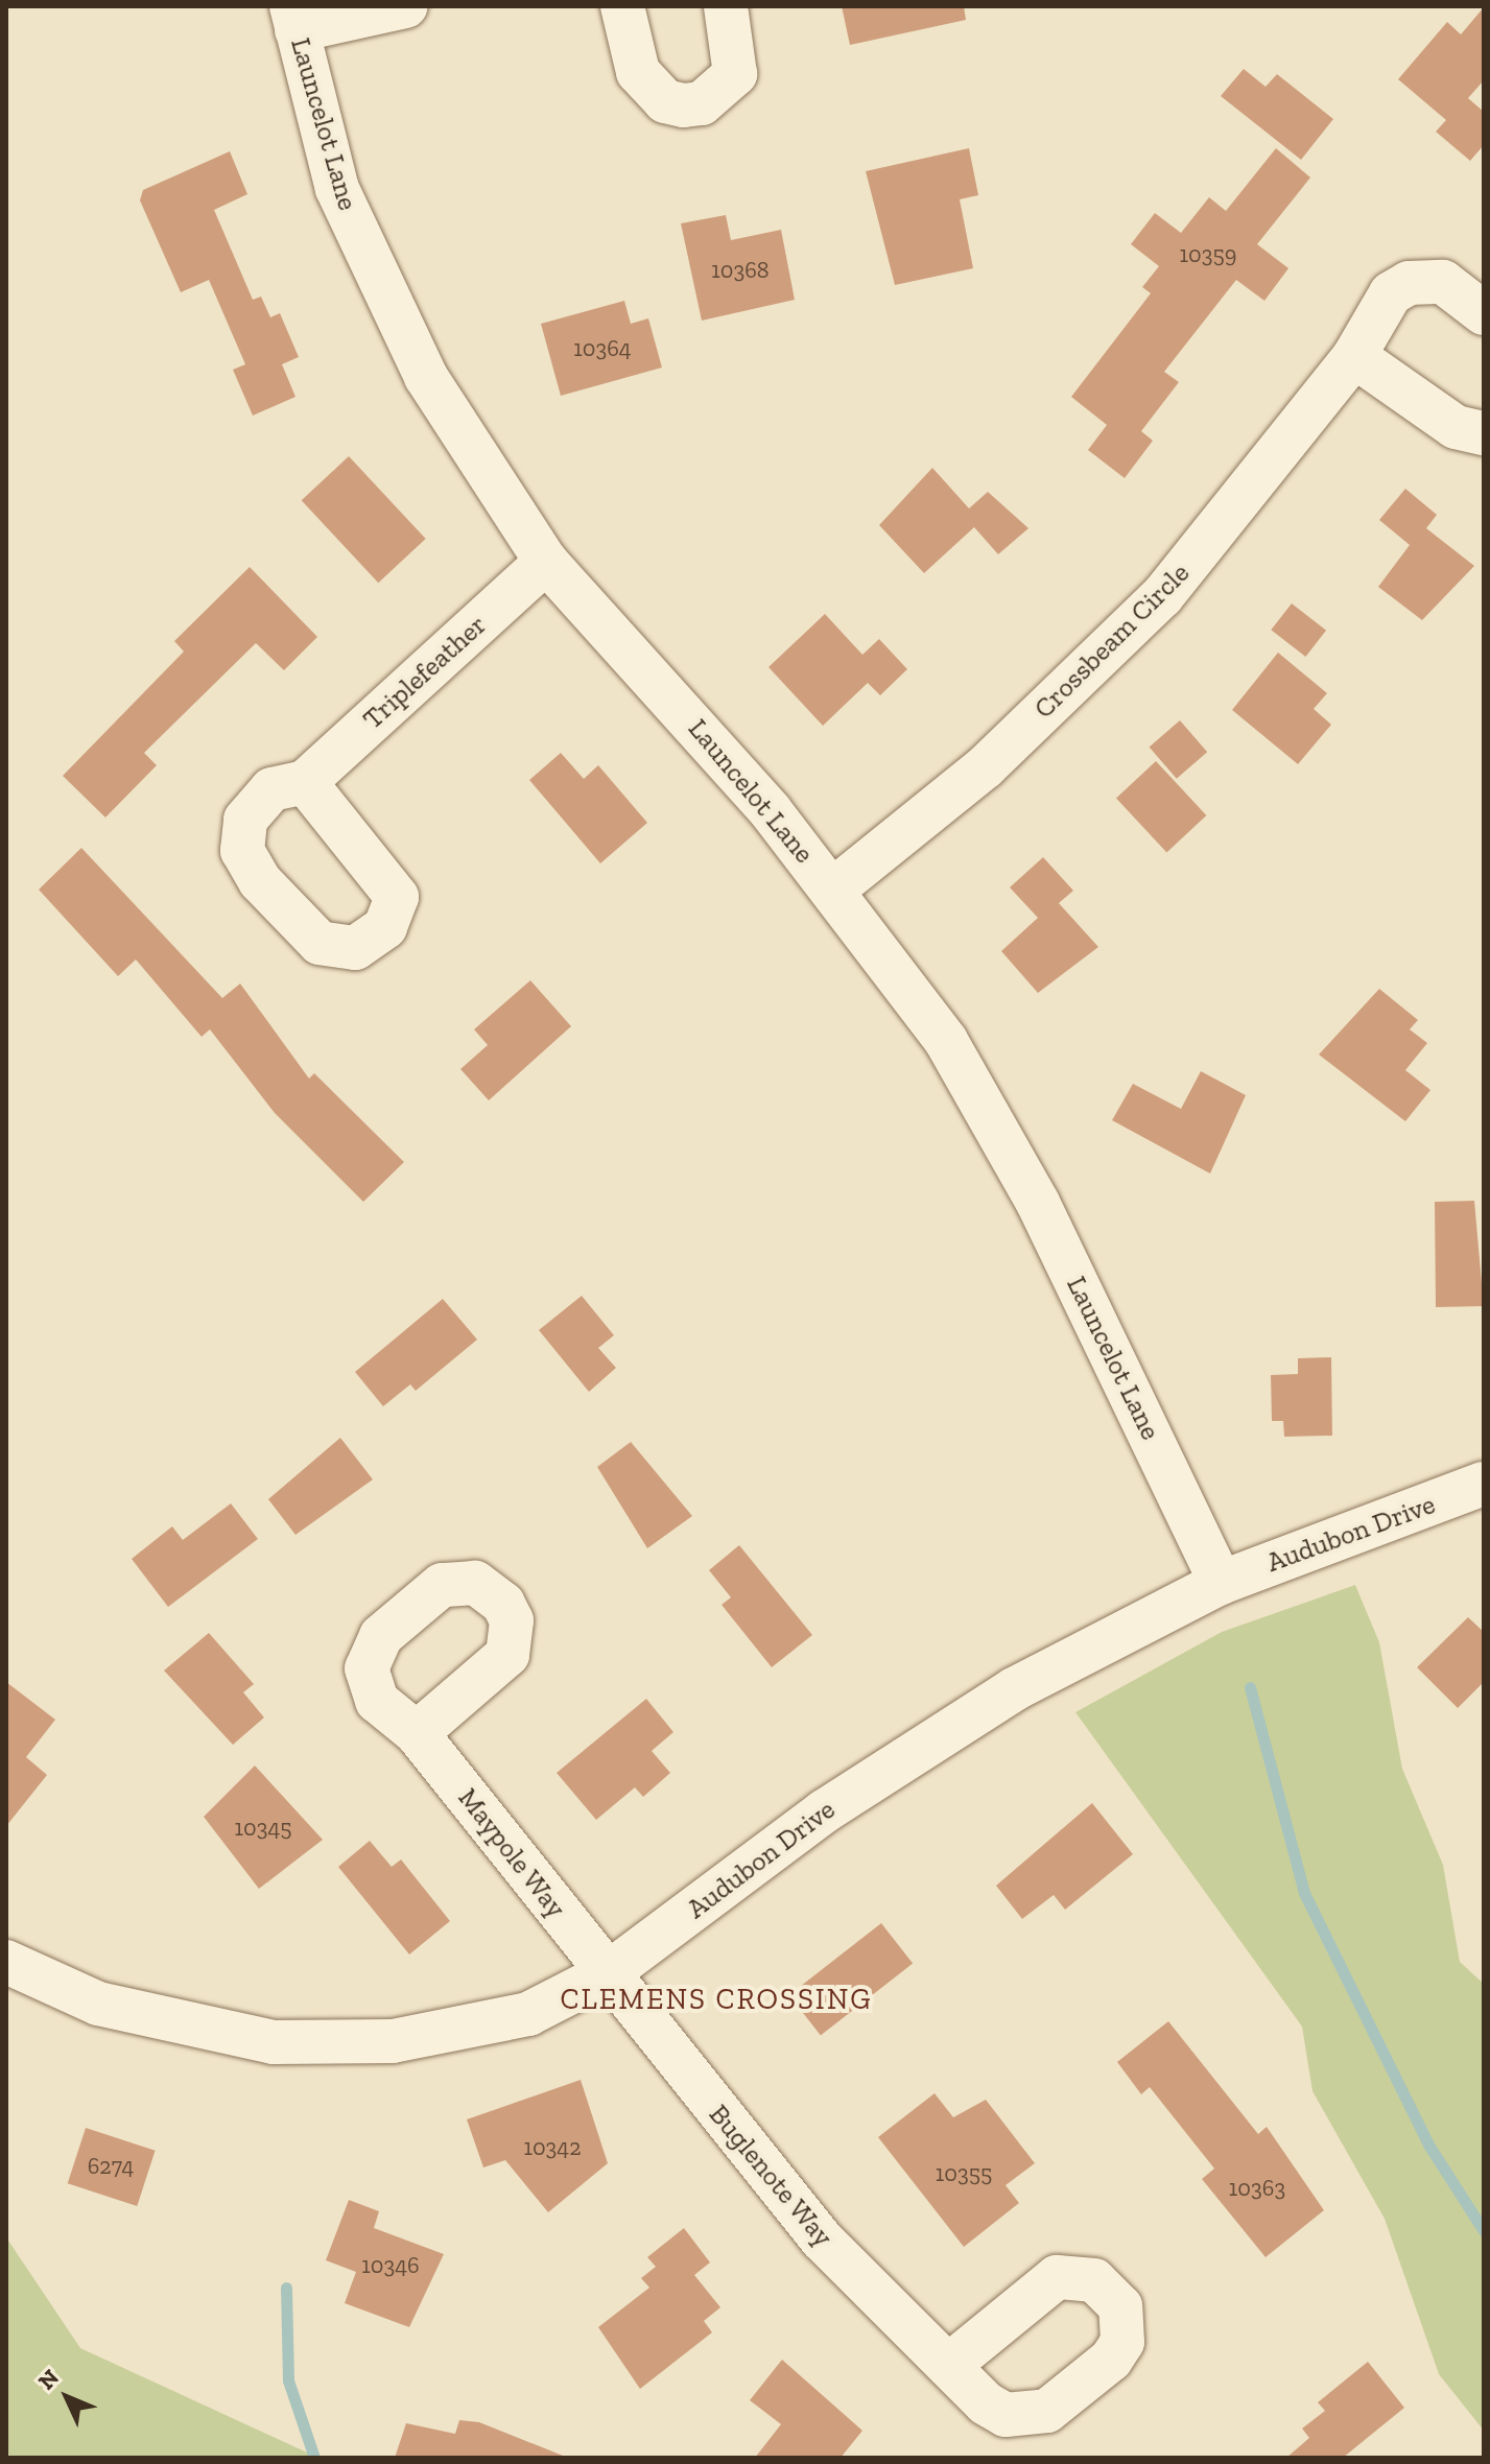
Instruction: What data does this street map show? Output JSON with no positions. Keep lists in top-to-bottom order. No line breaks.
{"streets":{"street":["Launcelot Lane","Crossbeam Circle","Triplefeather","Audubon Drive","Maypole Way","Buglenote Way"]},"crossings":[["Launcelot Lane","Crossbeam Circle"],["Launcelot Lane","Triplefeather"],["Launcelot Lane","Audubon Drive"],["Audubon Drive","Maypole Way"],["Audubon Drive","Buglenote Way"],["Maypole Way","Buglenote Way"]],"districts":["CLEMENS CROSSING"],"house_numbers":["10359","10368","10364","10345","10342","6274","10355","10363","10346"],"north":"top left"}
